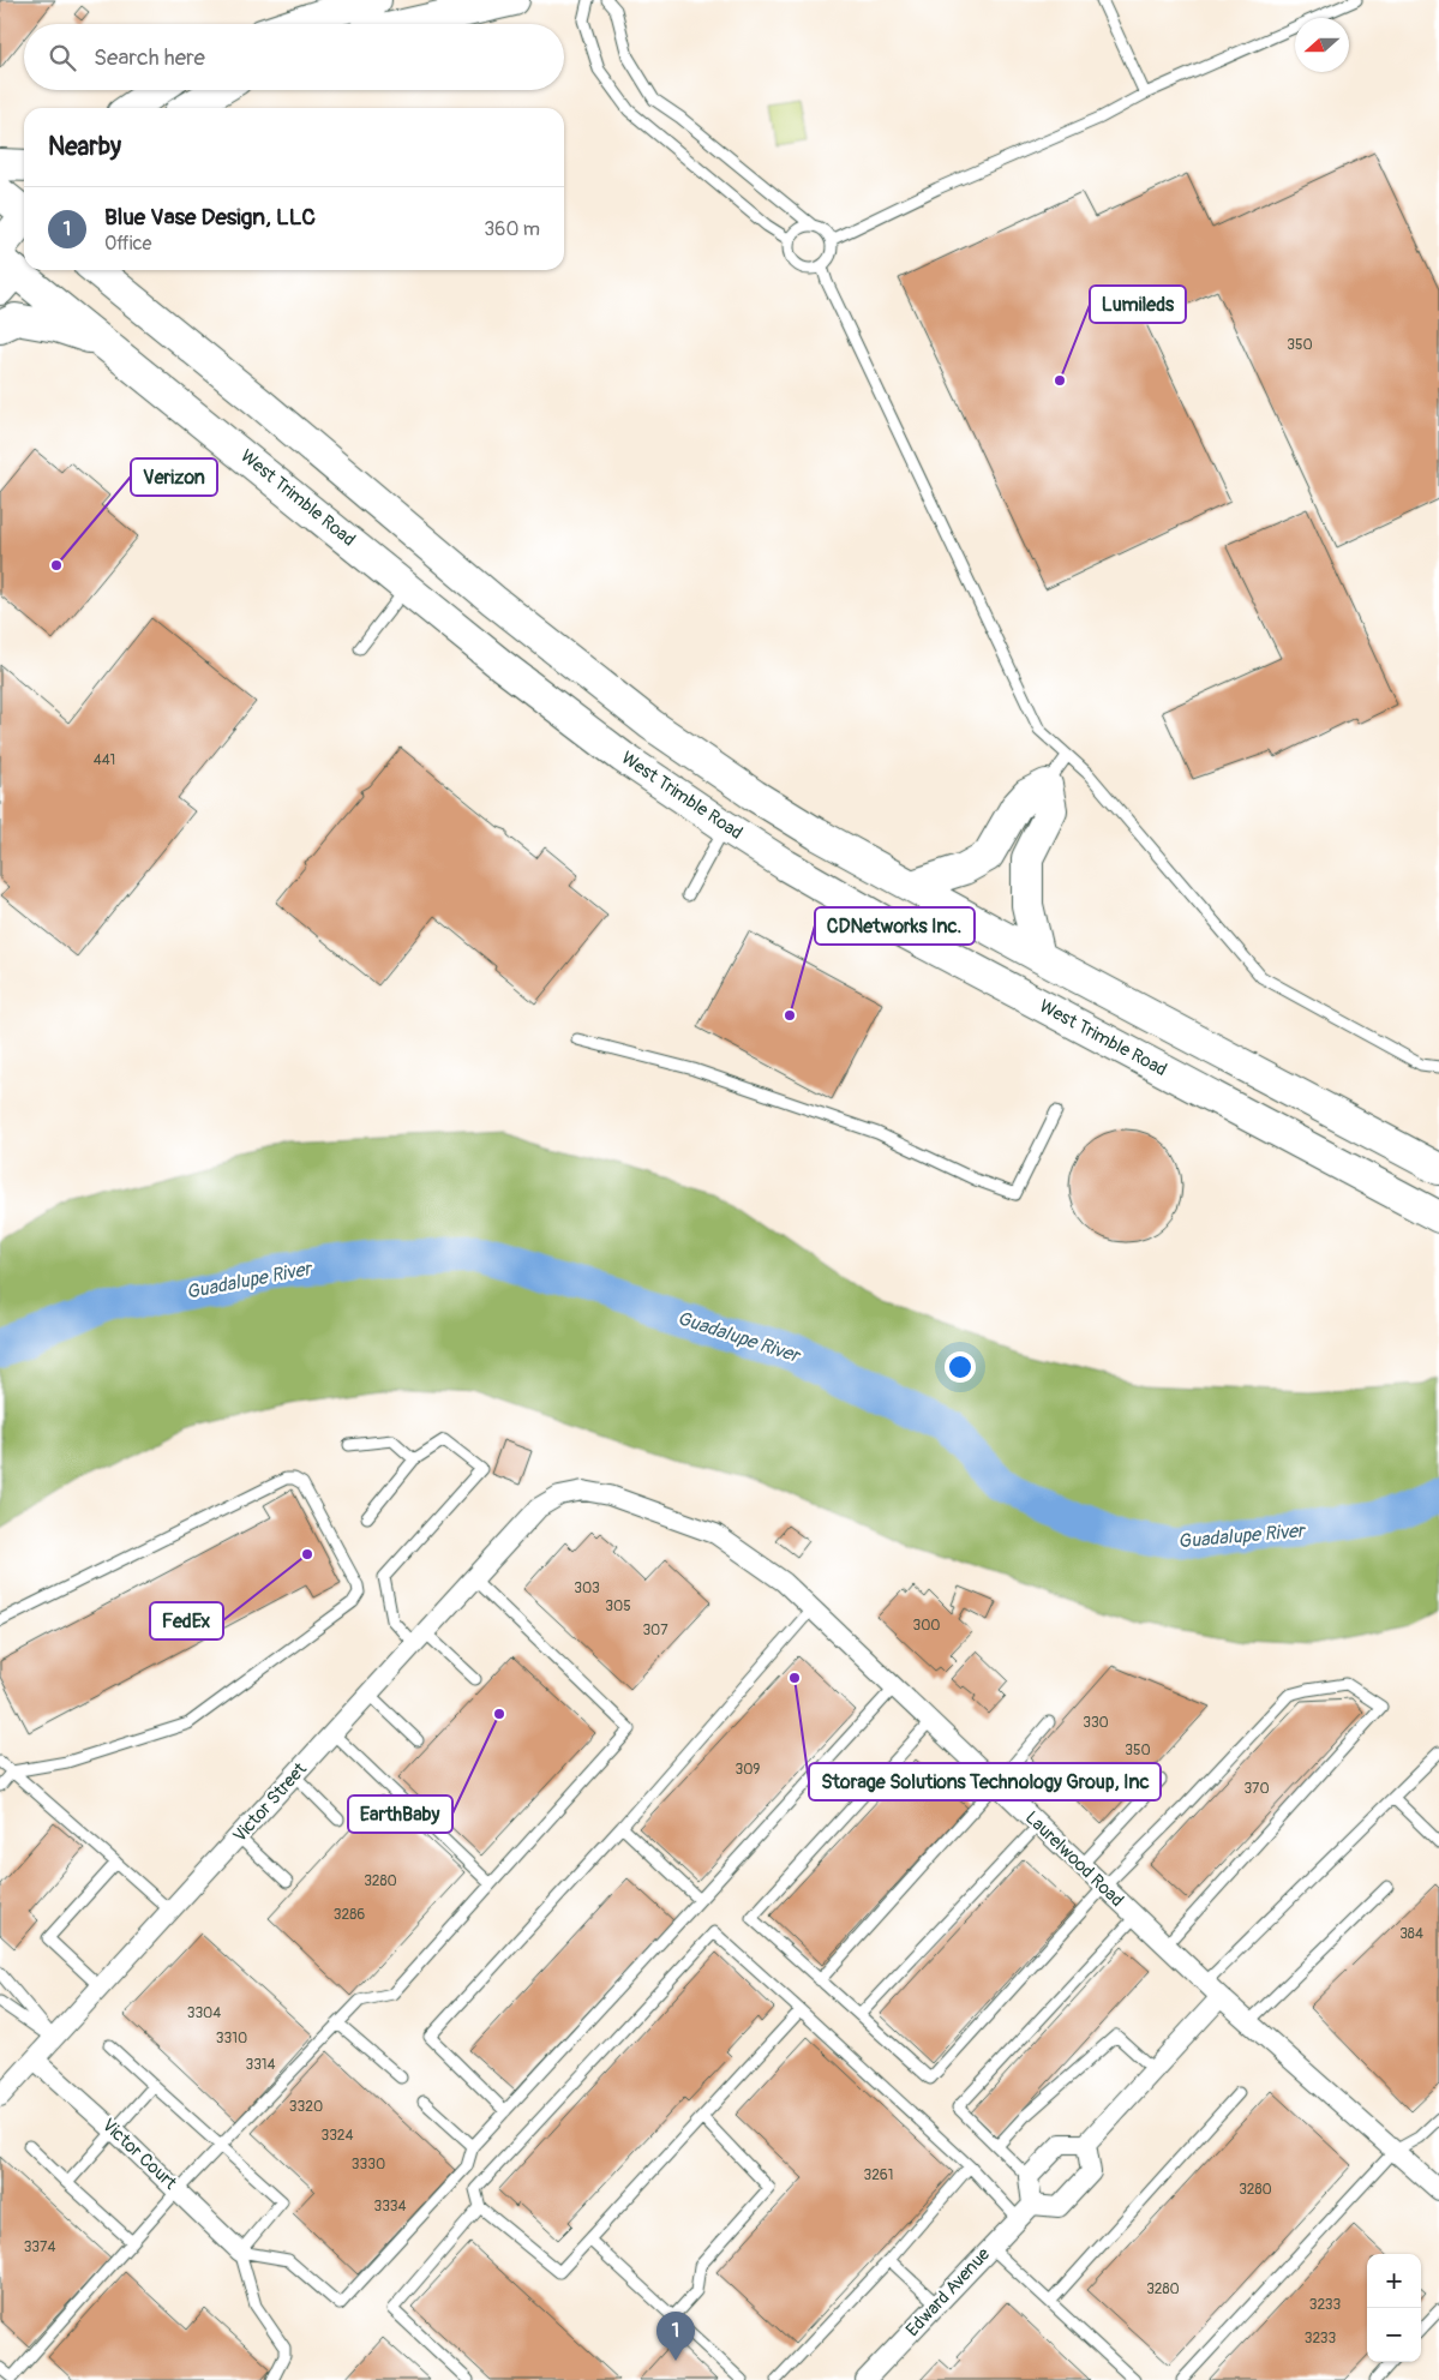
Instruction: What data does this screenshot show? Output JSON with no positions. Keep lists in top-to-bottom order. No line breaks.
{"streets":{"main road":["West Trimble Road"],"street":["Victor Street","Laurelwood Road","Victor Court","Edward Avenue"]},"crossings":[["Victor Street","Laurelwood Road"],["Victor Street","Victor Court"]],"water":["Guadalupe River"],"places":["Lumileds","Verizon","CDNetworks Inc.","FedEx","Storage Solutions Technology Group, Inc","EarthBaby"],"house_numbers":["350","441","303","305","300","307","330","350","309","370","3280","3286","384","3304","3310","3314","3320","3324","3330","3261","3280","3334","3374","3280","3233","3233"],"north":"left","page":{"search":"Search here","heading":"Nearby","list":[{"mark":"1","name":"Blue Vase Design, LLC","note":"Office","value":"360 m"}],"map_buttons":["+","−"],"pins":"1"}}
